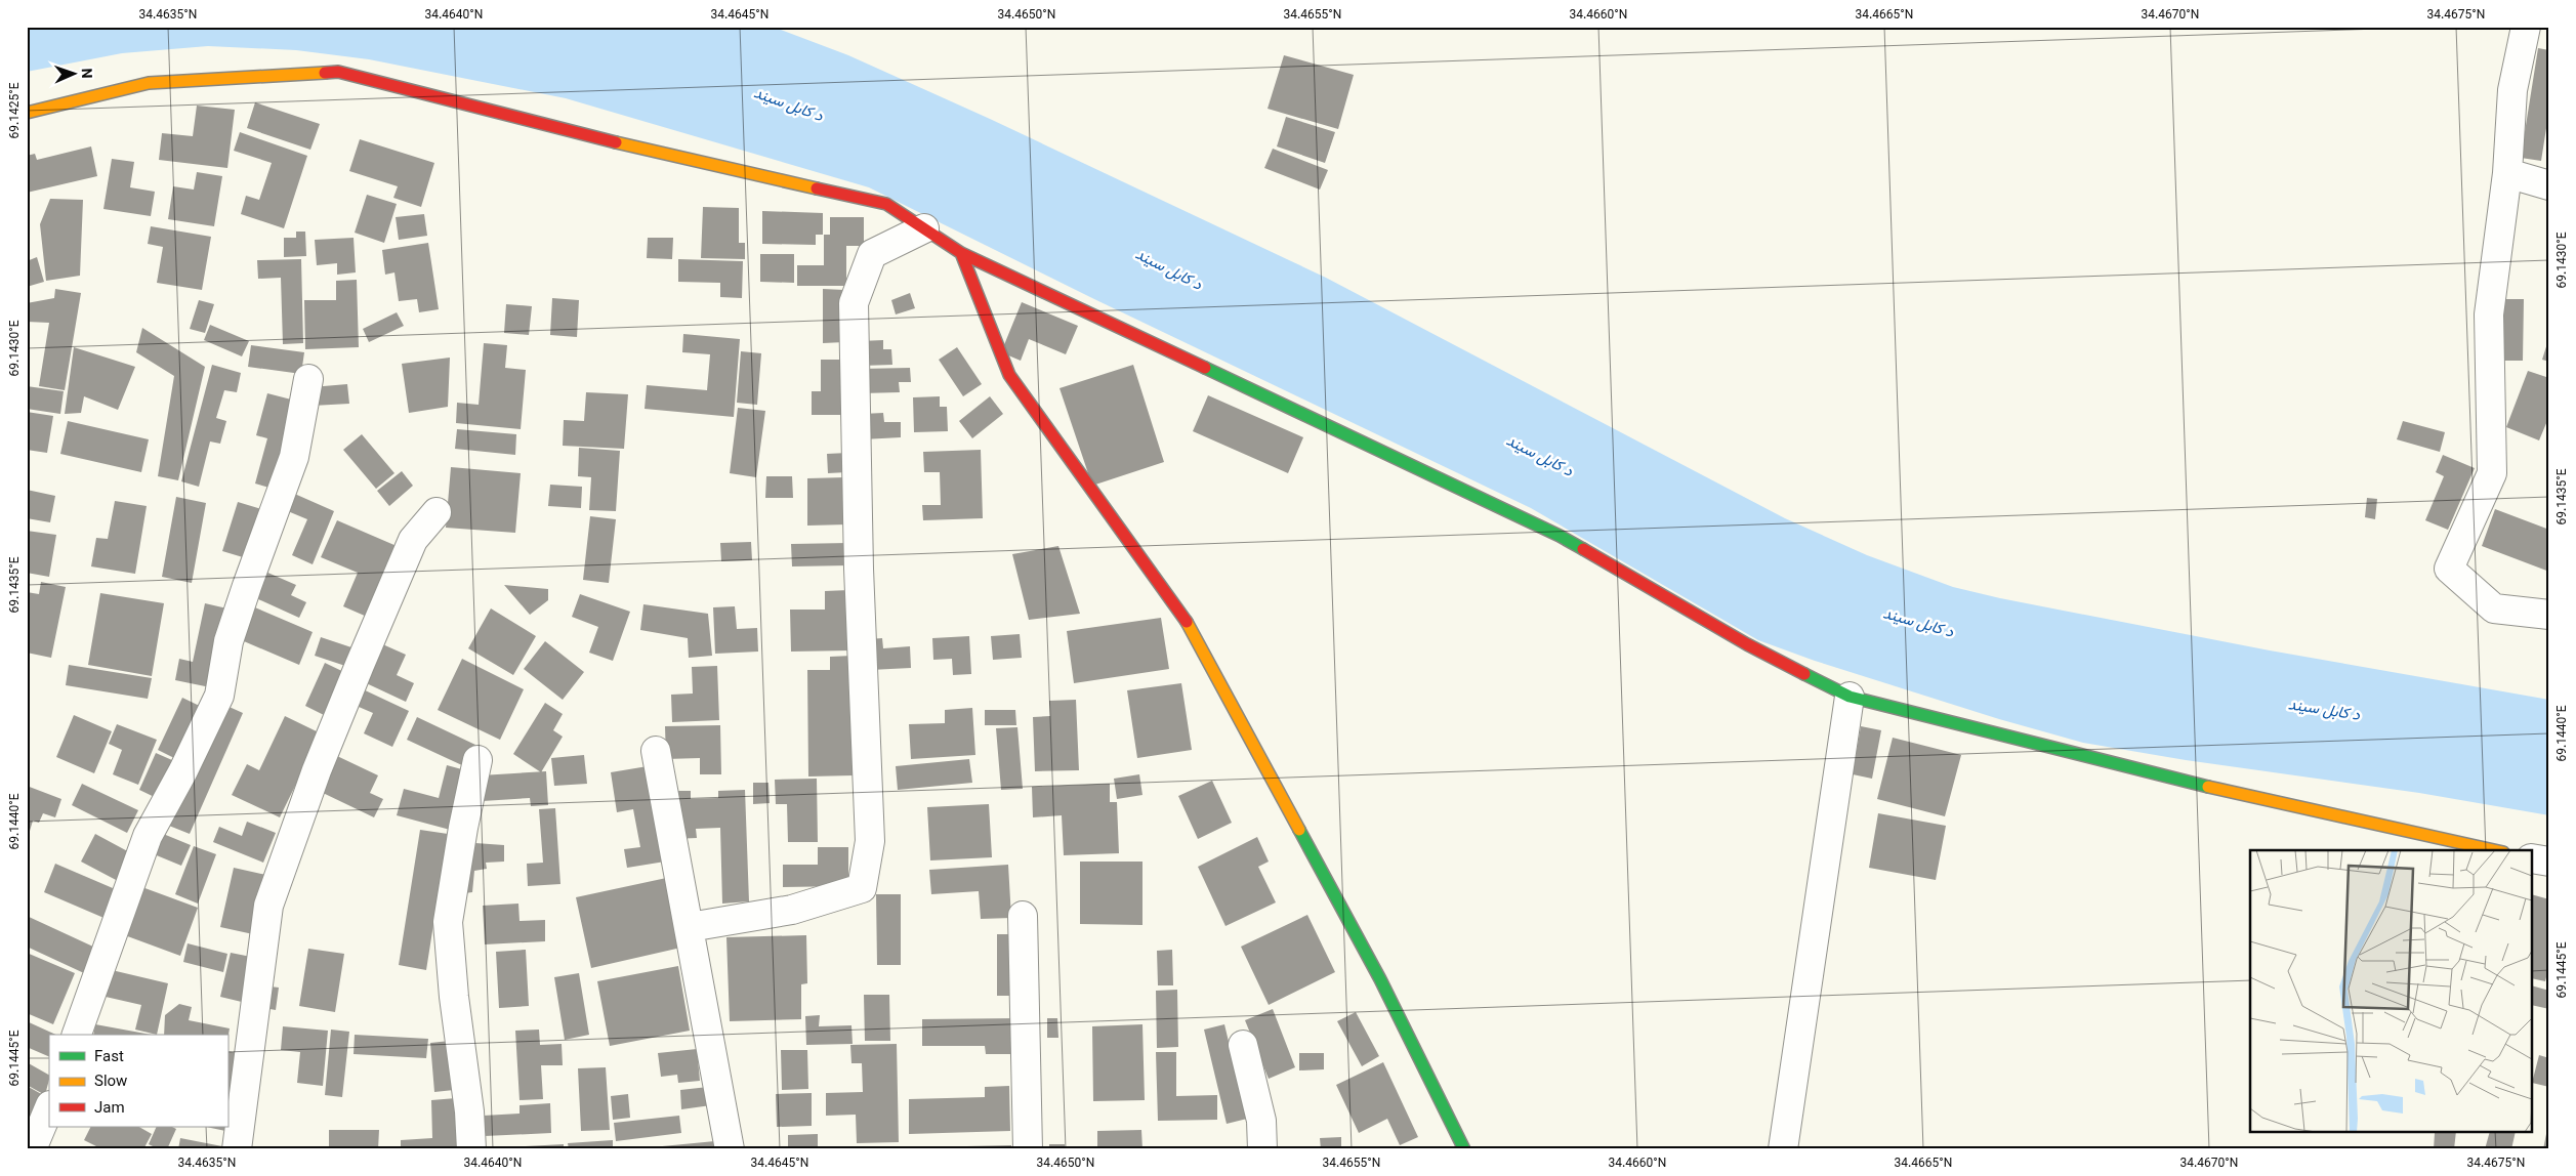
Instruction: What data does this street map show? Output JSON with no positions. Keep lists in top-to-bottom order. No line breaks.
{"water":["د کابل سيند"],"legend":["Fast","Slow","Jam"],"north":"right","coordinates":["34.4635°N","34.4640°N","34.4645°N","34.4650°N","34.4655°N","34.4660°N","34.4665°N","34.4670°N","34.4675°N","69.1425°E","69.1430°E","69.1435°E","69.1440°E","69.1445°E"]}
